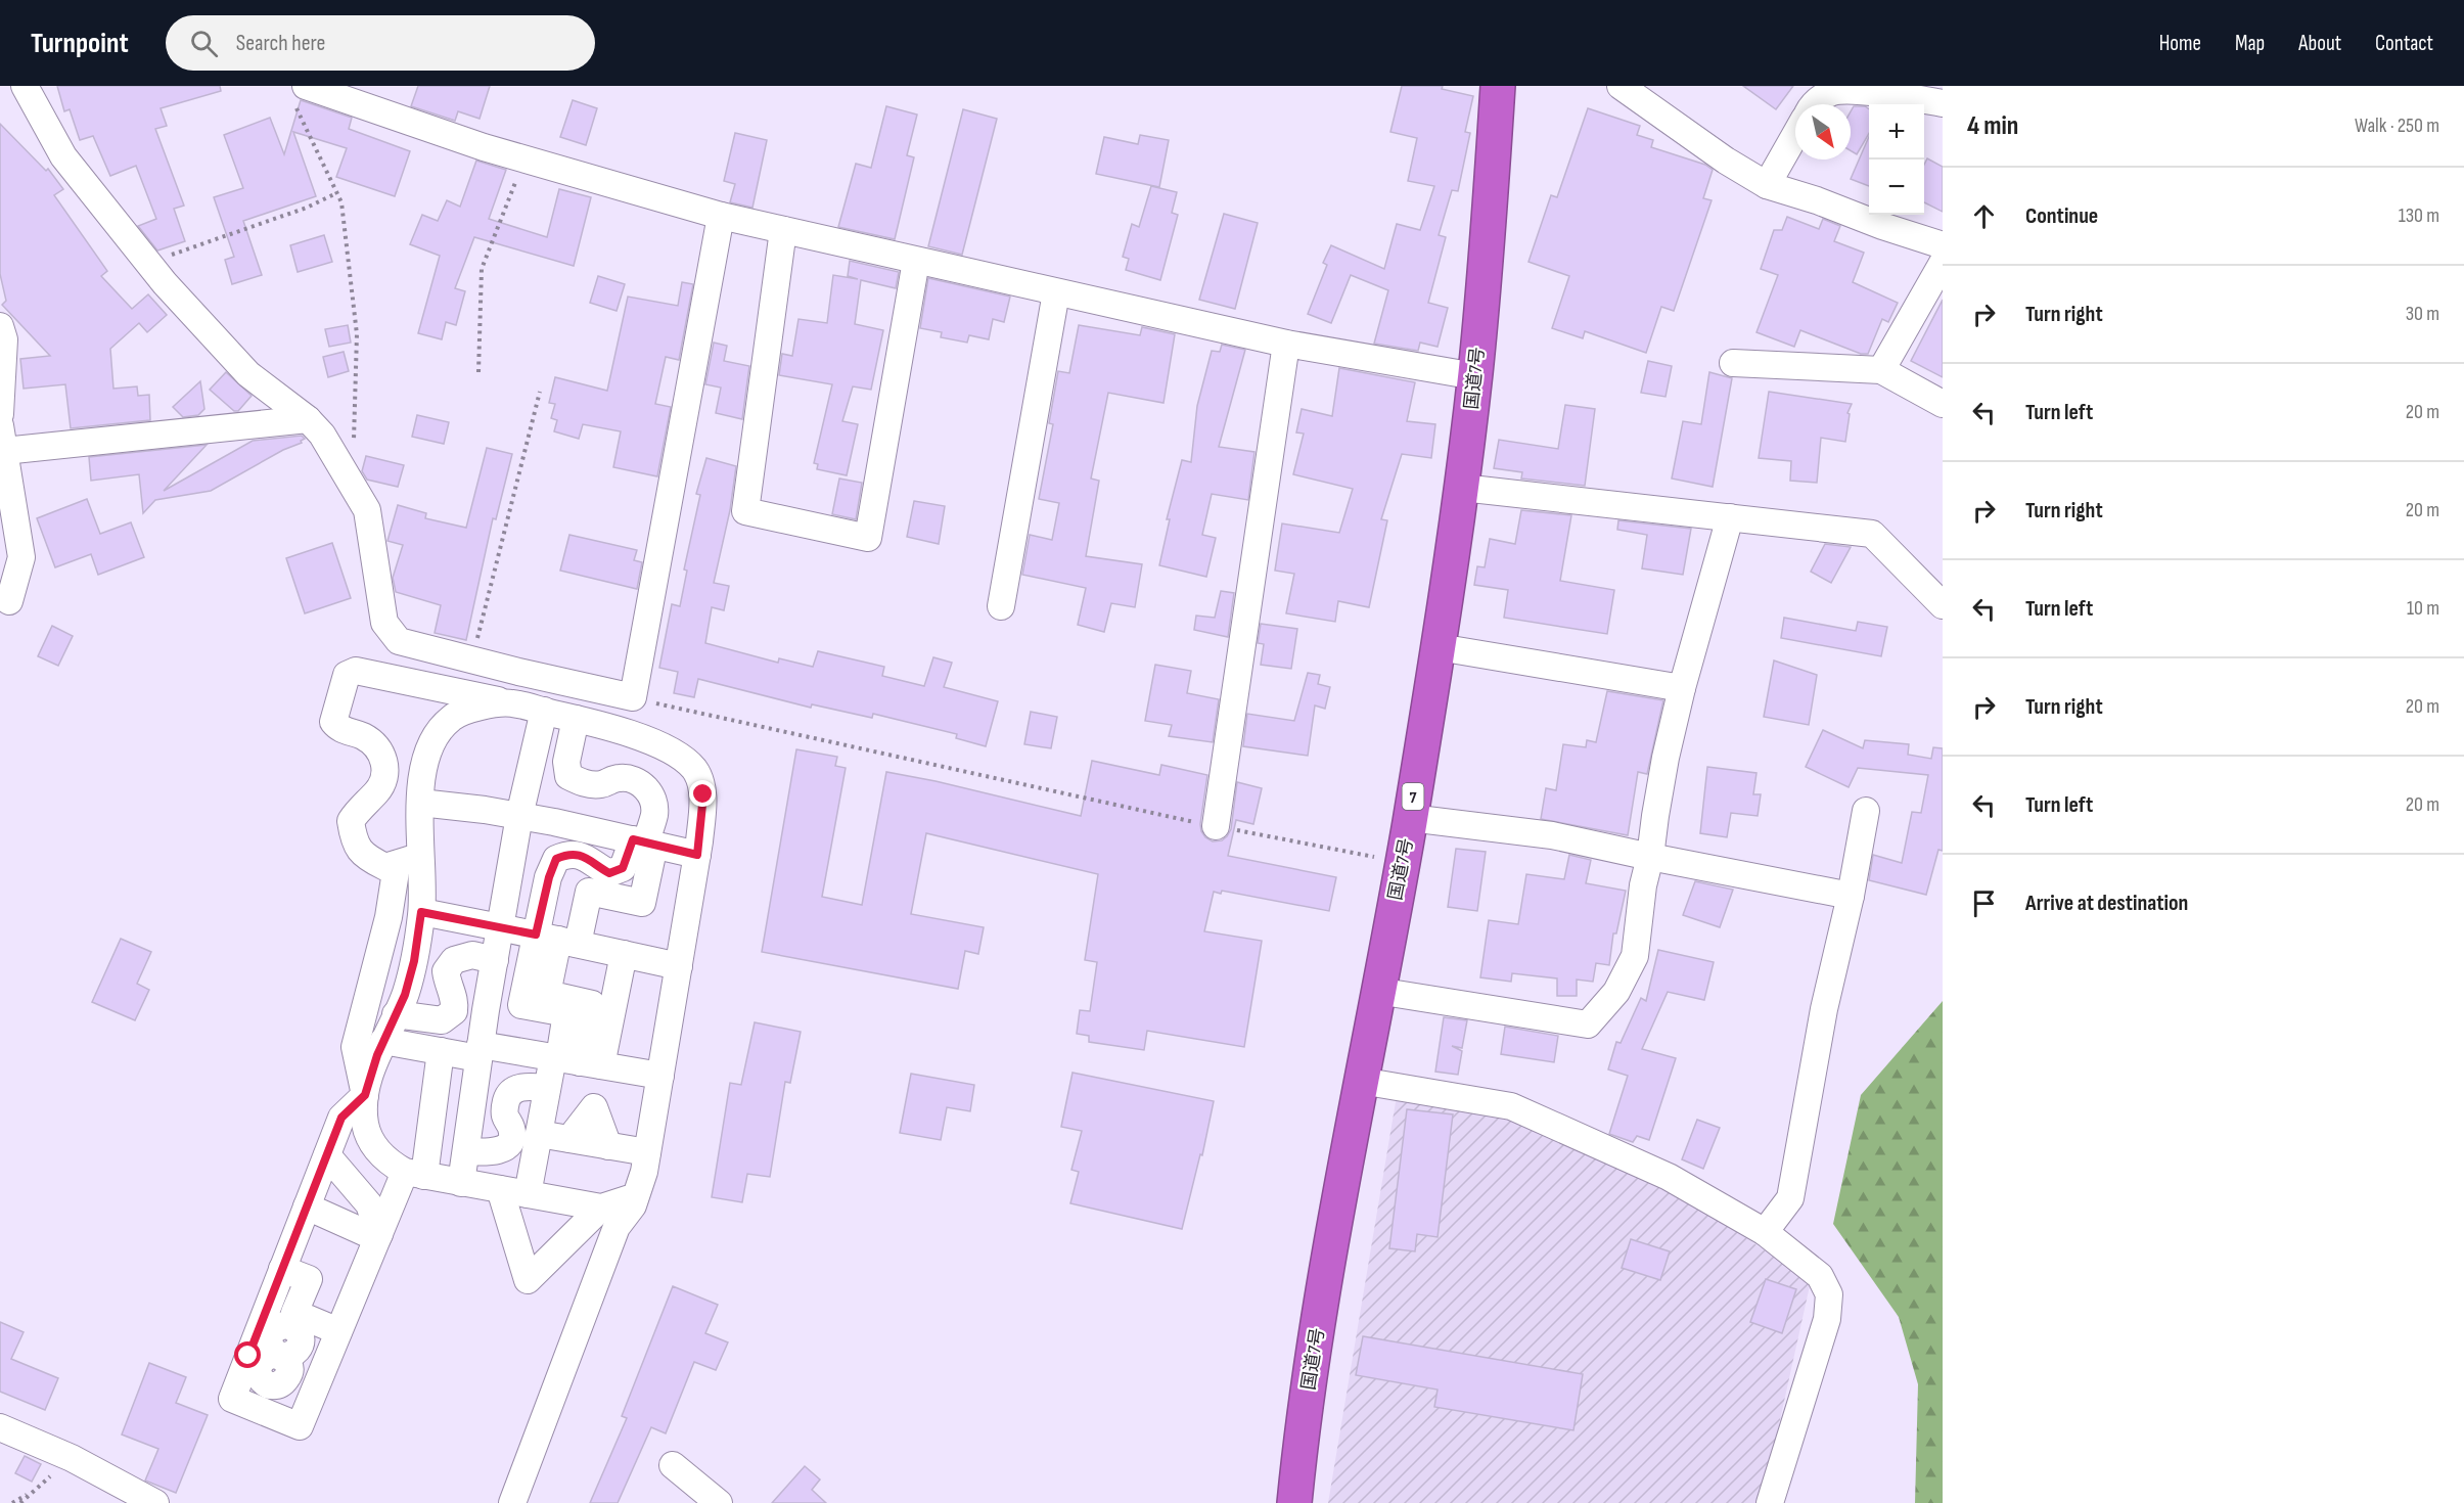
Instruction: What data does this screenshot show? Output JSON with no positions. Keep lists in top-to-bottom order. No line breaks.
{"streets":{"highway":["国道7号","7"]},"north":"bottom right","page":{"header":"Turnpoint","search":"Search here","nav":["Home","Map","About","Contact"],"heading":["4 min","Walk · 250 m"],"map_buttons":["+","−"],"list":[["Continue","130 m"],["Turn right","30 m"],["Turn left","20 m"],["Turn right","20 m"],["Turn left","10 m"],["Turn right","20 m"],["Turn left","20 m"],"Arrive at destination"]}}
